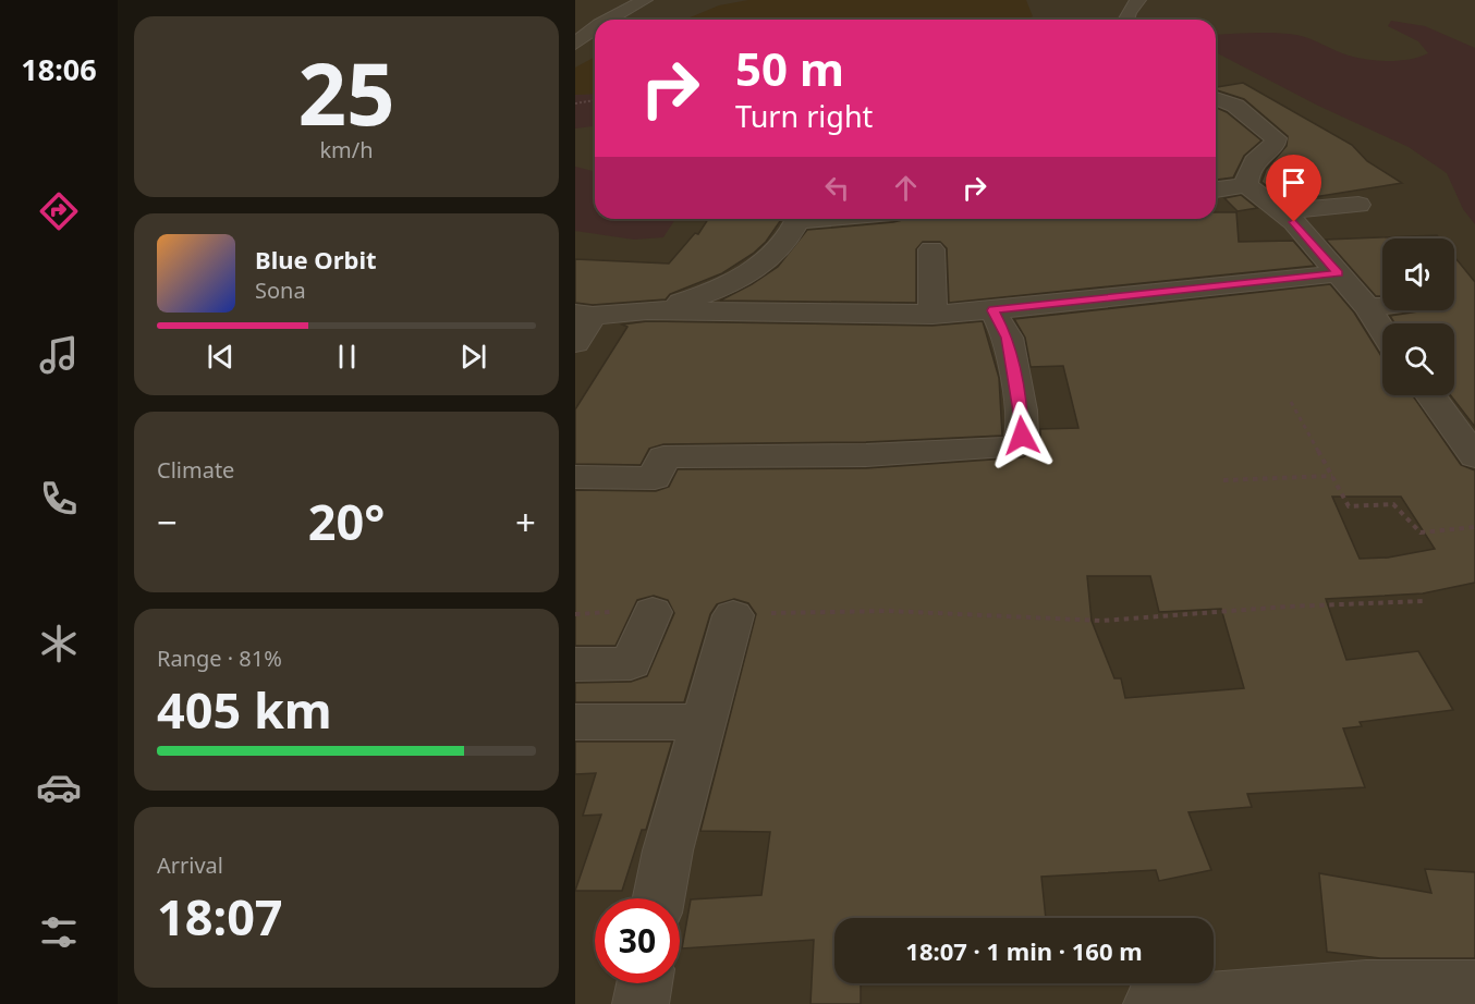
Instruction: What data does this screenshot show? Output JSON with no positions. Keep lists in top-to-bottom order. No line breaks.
{"page":{"tabs":"18:06","tile":[["25","km/h"],"Climate",["Range · 81%","405 km"],["Arrival","18:07"]],"turn":["50 m","Turn right"],"song":["Blue Orbit","Sona"],"heat":["−","20°","+"],"limit":"30","trip":"18:07 · 1 min · 160 m"}}
